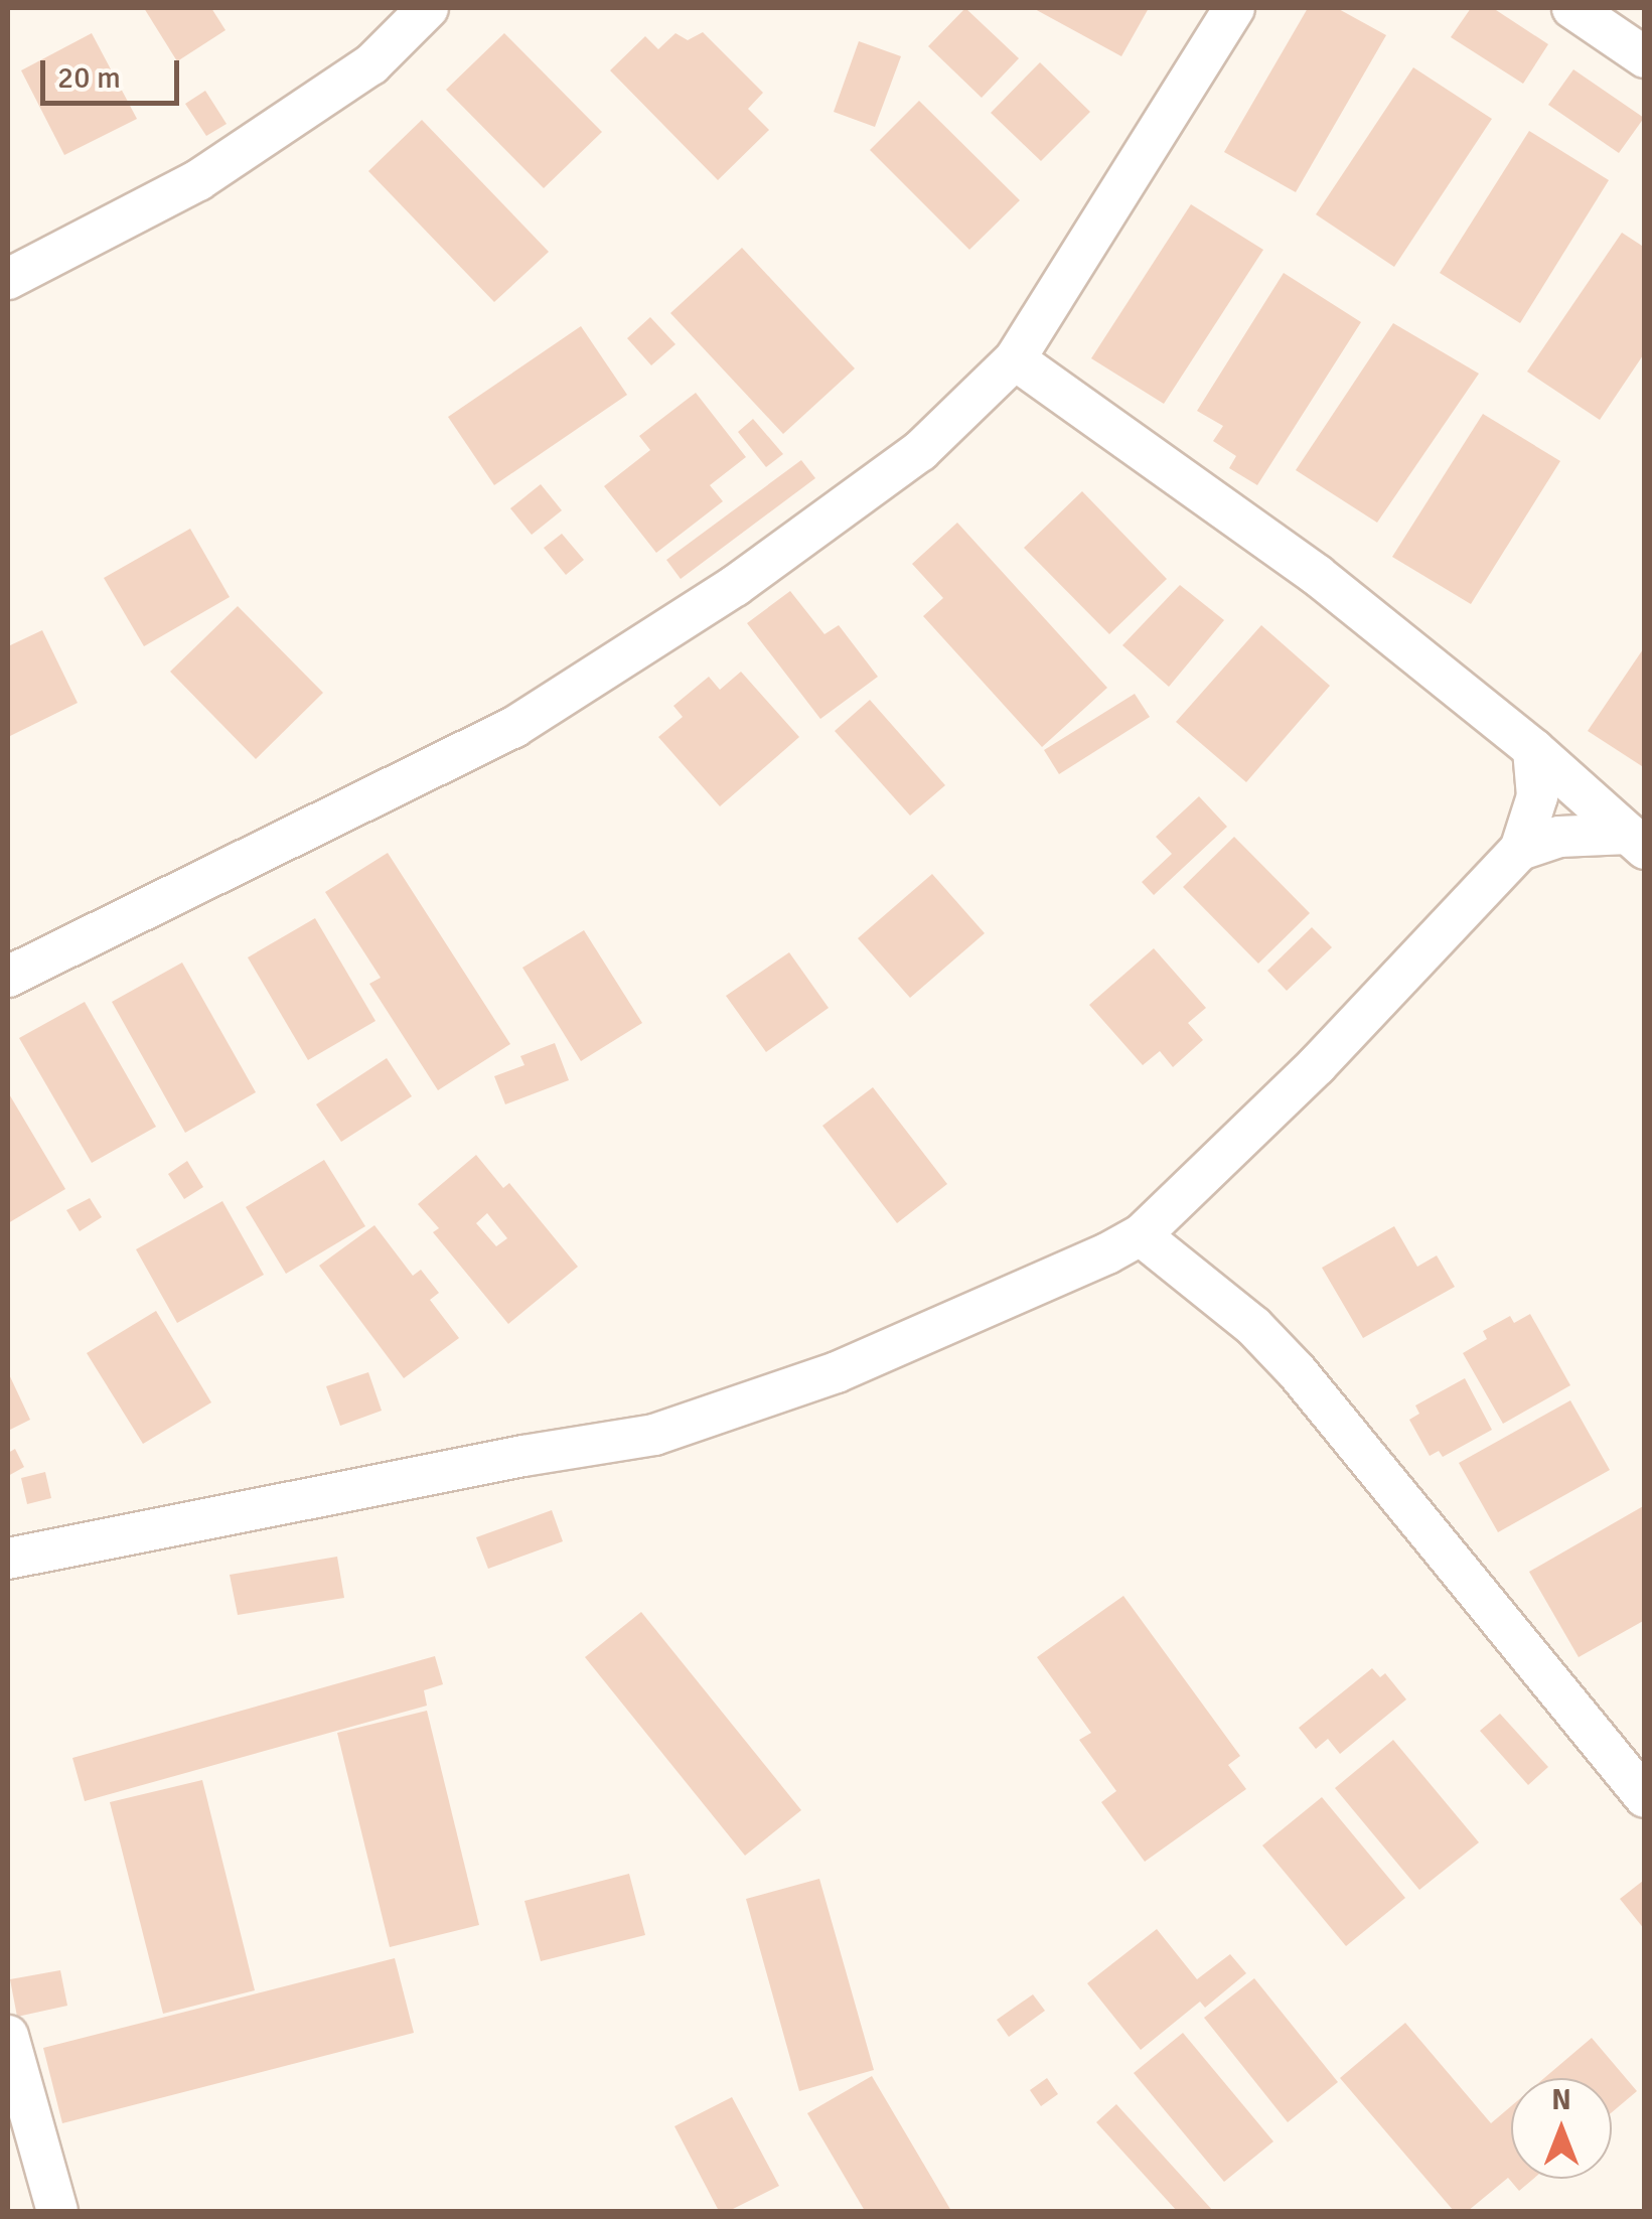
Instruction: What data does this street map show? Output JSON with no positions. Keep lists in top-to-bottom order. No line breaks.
{"scale_bar":"20 m","north":"top"}
